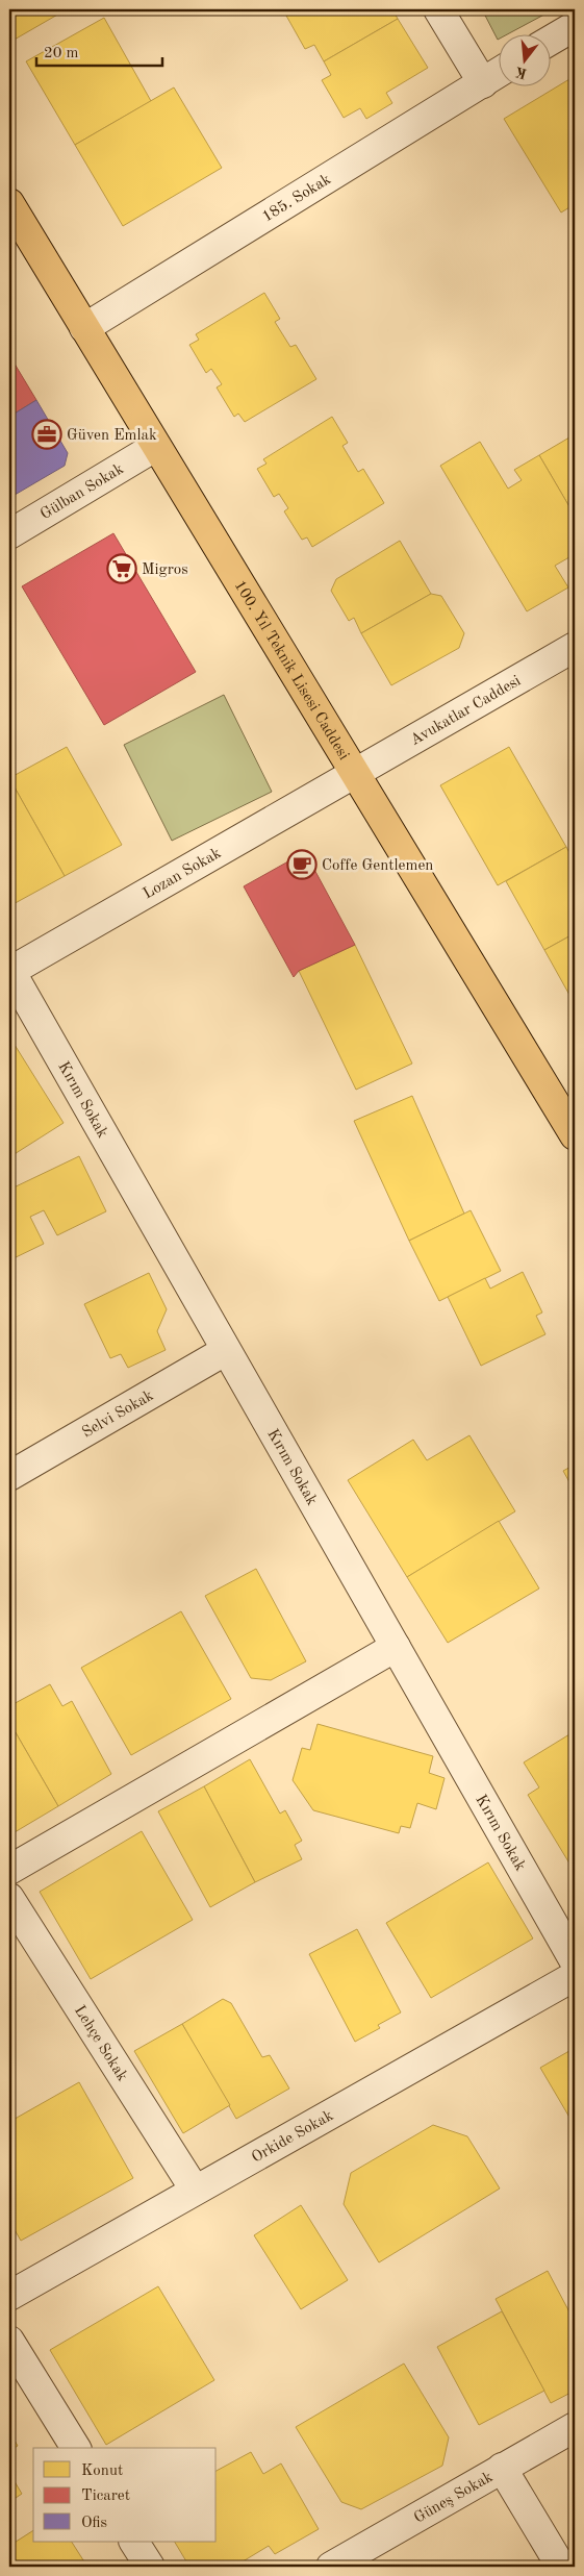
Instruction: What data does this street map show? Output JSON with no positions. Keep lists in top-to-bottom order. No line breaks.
{"streets":{"main road":["100. Yıl Teknik Lisesi Caddesi"],"street":["185. Sokak","Gülban Sokak","Avukatlar Caddesi","Lozan Sokak","Kırım Sokak","Selvi Sokak","Lehçe Sokak","Orkide Sokak","Güneş Sokak"]},"crossings":[["185. Sokak","100. Yıl Teknik Lisesi Caddesi"],["Gülban Sokak","100. Yıl Teknik Lisesi Caddesi"],["100. Yıl Teknik Lisesi Caddesi","Avukatlar Caddesi"],["100. Yıl Teknik Lisesi Caddesi","Lozan Sokak"],["Avukatlar Caddesi","Lozan Sokak"],["Lozan Sokak","Kırım Sokak"],["Kırım Sokak","Selvi Sokak"],["Lehçe Sokak","Orkide Sokak"]],"places":{"office":["Güven Emlak"],"supermarket":["Migros"],"cafe":["Coffe Gentlemen"]},"legend":["Konut","Ticaret","Ofis"],"scale_bar":"20 m","north":"bottom"}
